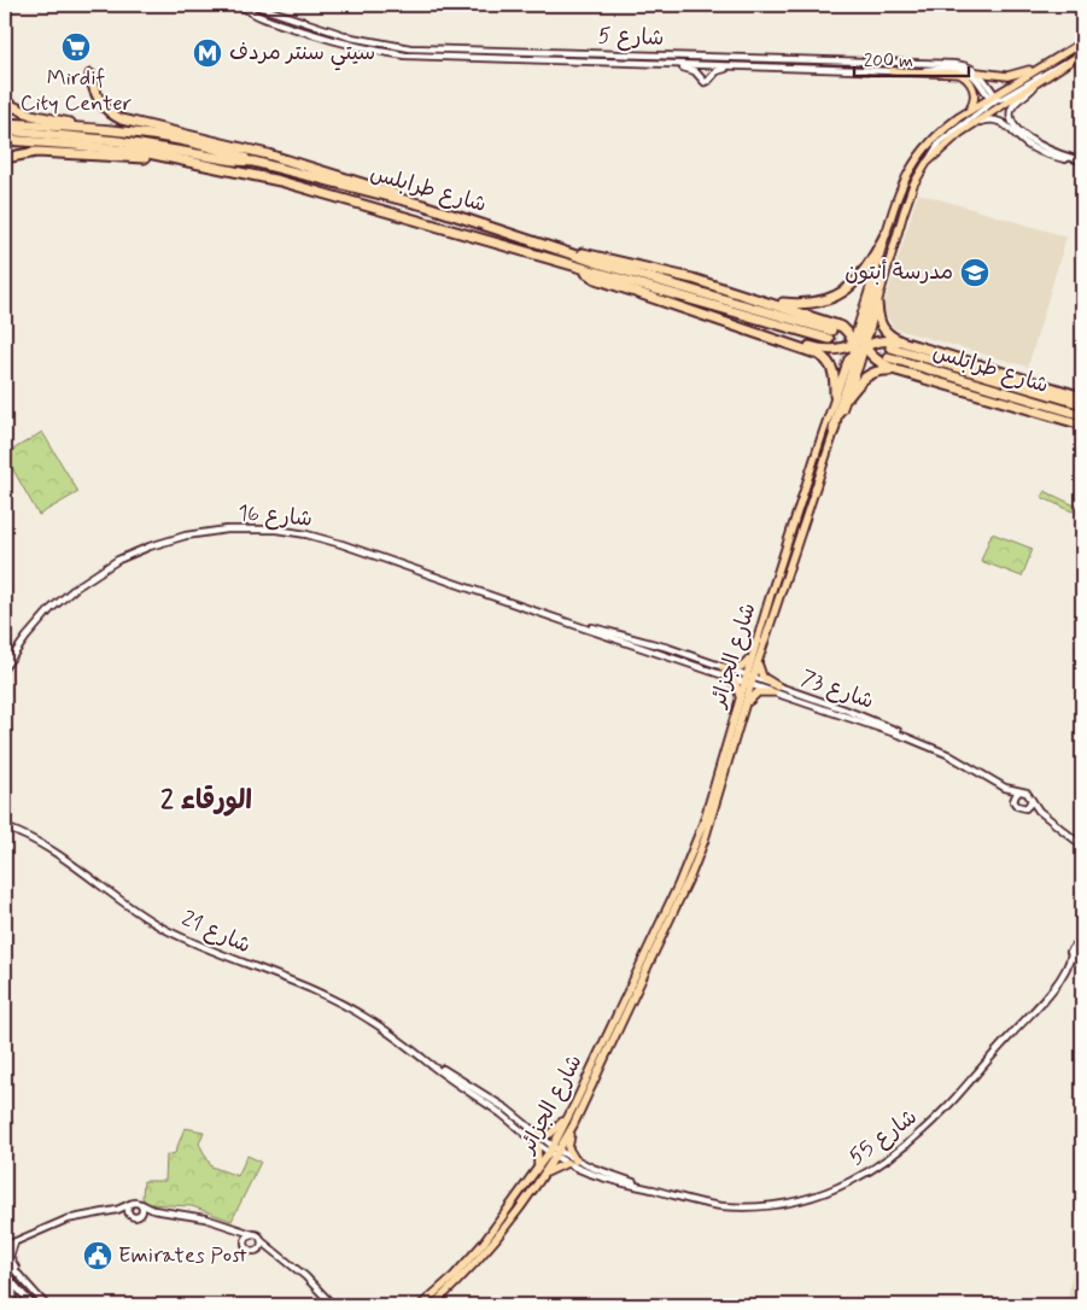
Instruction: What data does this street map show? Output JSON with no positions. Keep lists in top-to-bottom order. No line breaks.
{"streets":{"highway":["شارع طرابلس"],"main road":["شارع الجزائر"],"street":["شارع 5","شارع 16","شارع 73","شارع 21","شارع 55"]},"crossings":[["شارع 16","شارع الجزائر"],["شارع 16","شارع 73"],["شارع الجزائر","شارع 73"],["شارع الجزائر","شارع 21"],["شارع الجزائر","شارع 55"],["شارع 21","شارع 55"]],"districts":["الورقاء 2"],"places":{"supermarket":["Mirdif City Center"],"metro station":["سيتي سنتر مردف"],"school or university":["مدرسة أبتون"],"public building":["Emirates Post"]},"scale_bar":"200 m"}
